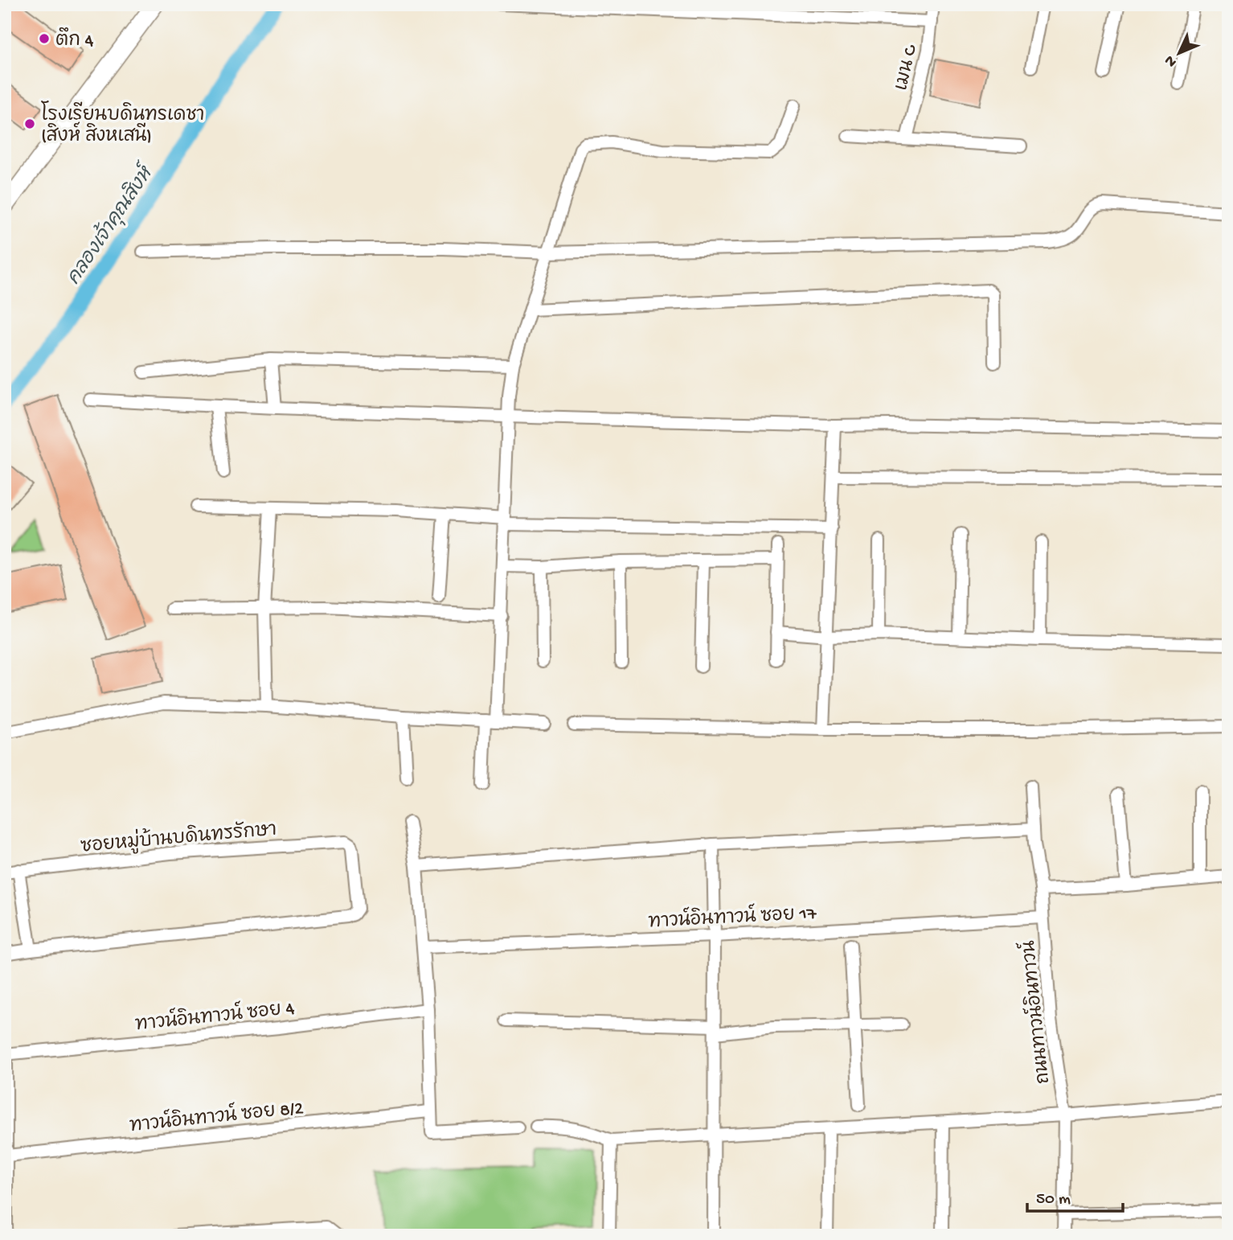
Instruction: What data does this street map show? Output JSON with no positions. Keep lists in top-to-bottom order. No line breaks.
{"streets":{"street":["เมน C","ซอยหมู่บ้านบดินทรรักษา","ทาวน์อินทาวน์ ซอย 17","ถนนทาวน์อินทาวน์","ทาวน์อินทาวน์ ซอย 4","ทาวน์อินทาวน์ ซอย 8/2"]},"crossings":[["ทาวน์อินทาวน์ ซอย 17","ถนนทาวน์อินทาวน์"]],"water":["คลองเจ้าคุณสิงห์"],"places":["ตึก 4","โรงเรียนบดินทรเดชา (สิงห์ สิงหเสนี)"],"scale_bar":"50 m","north":"bottom left"}
